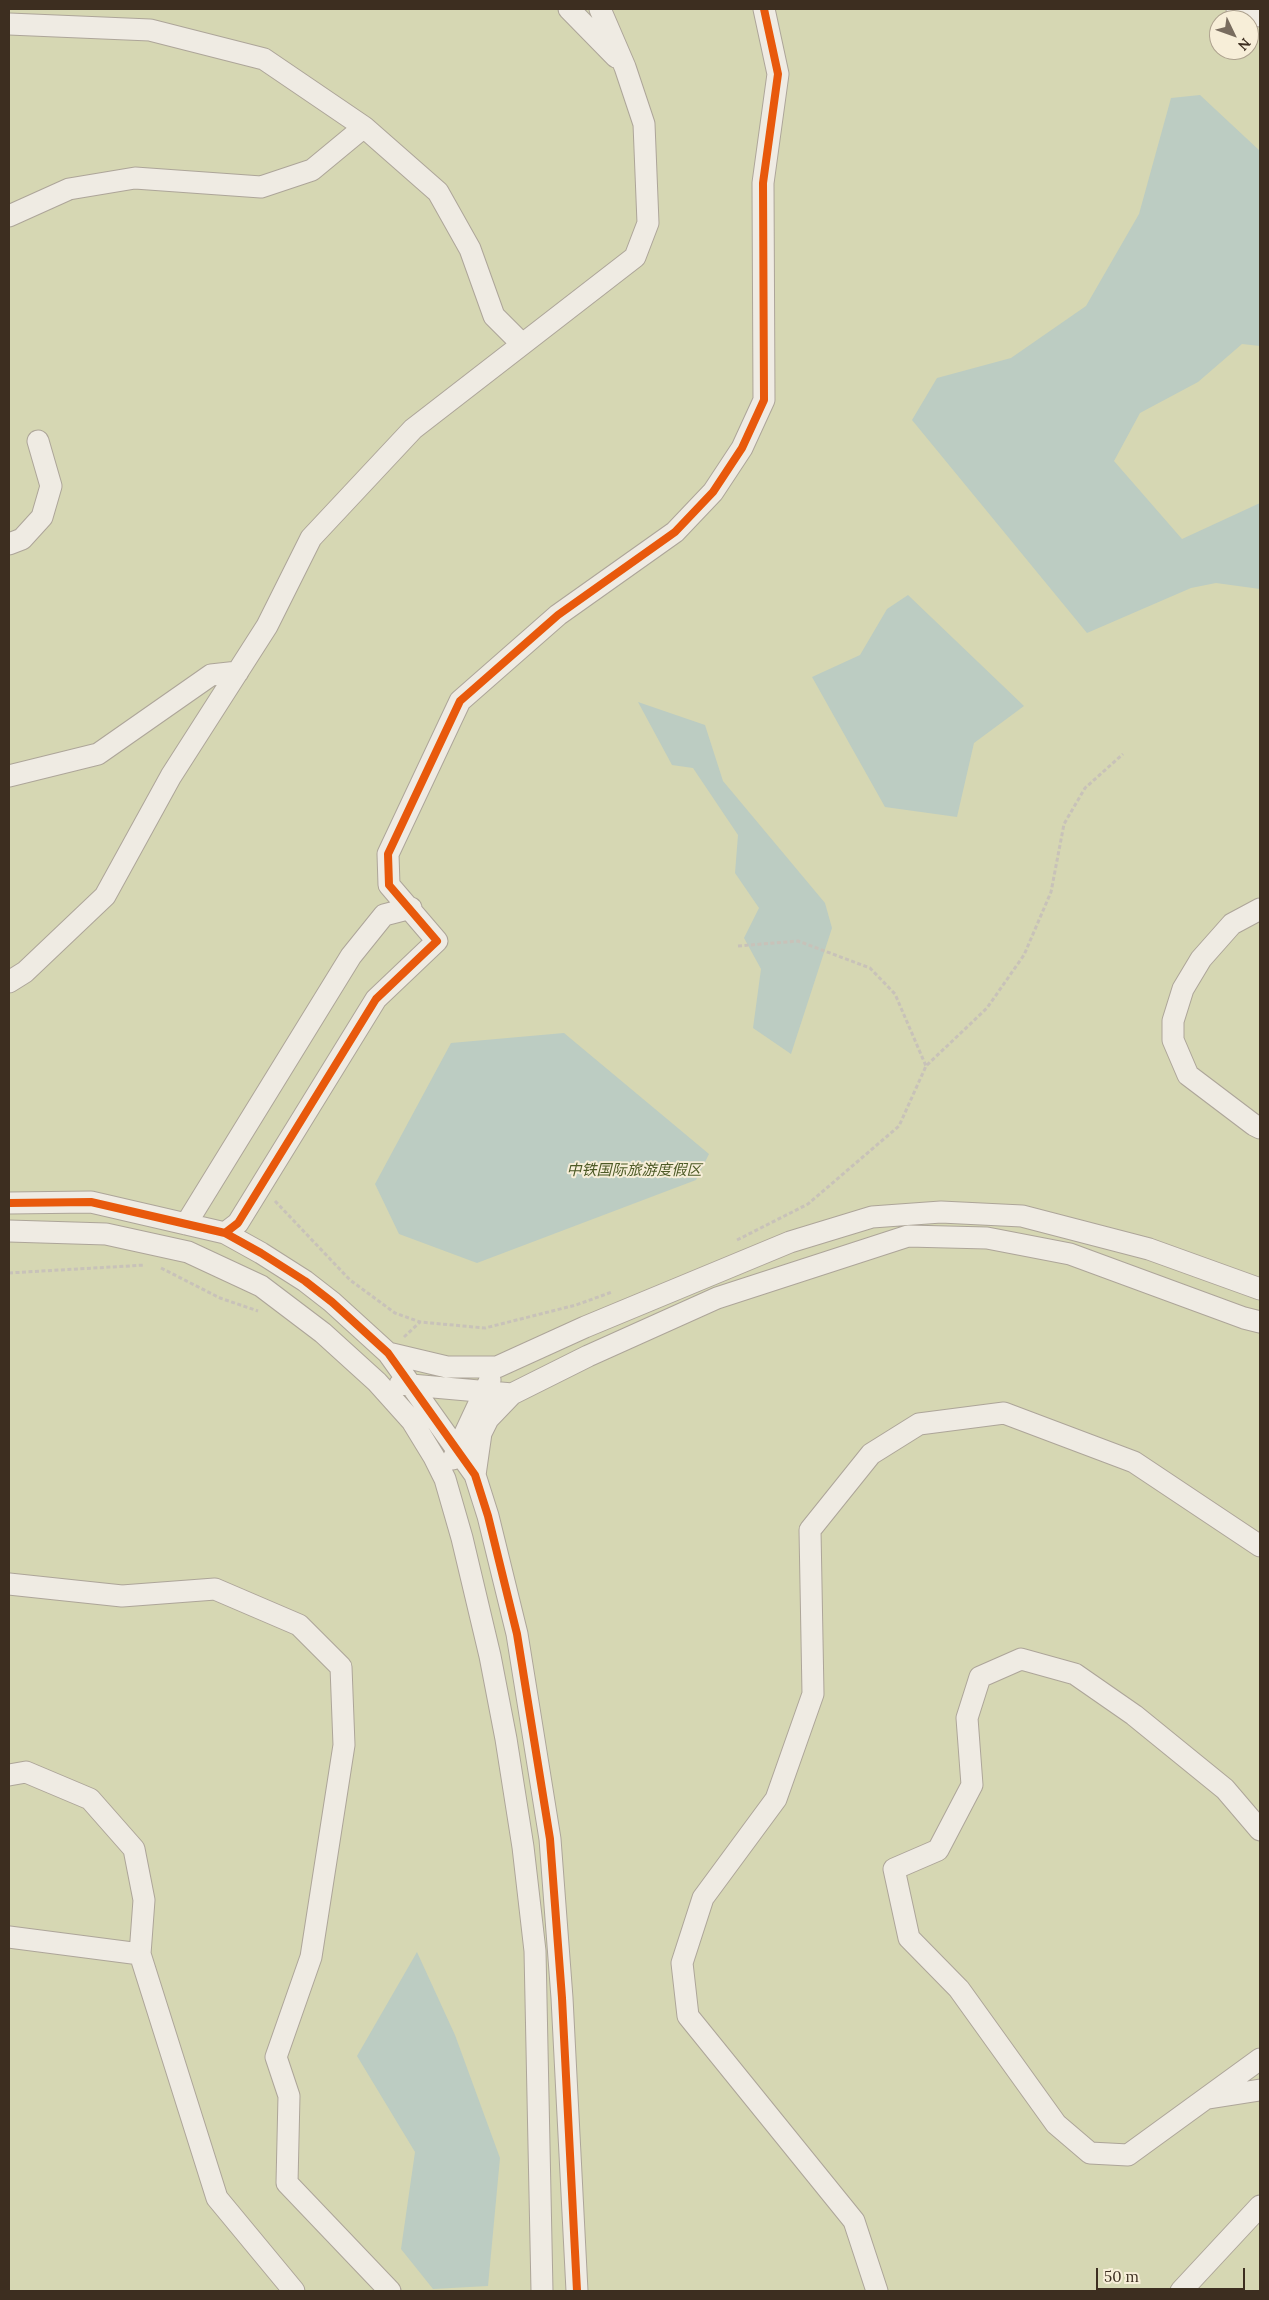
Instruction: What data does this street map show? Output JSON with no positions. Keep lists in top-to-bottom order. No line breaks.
{"parks":["中铁国际旅游度假区"],"scale_bar":"50 m","north":"bottom right"}
